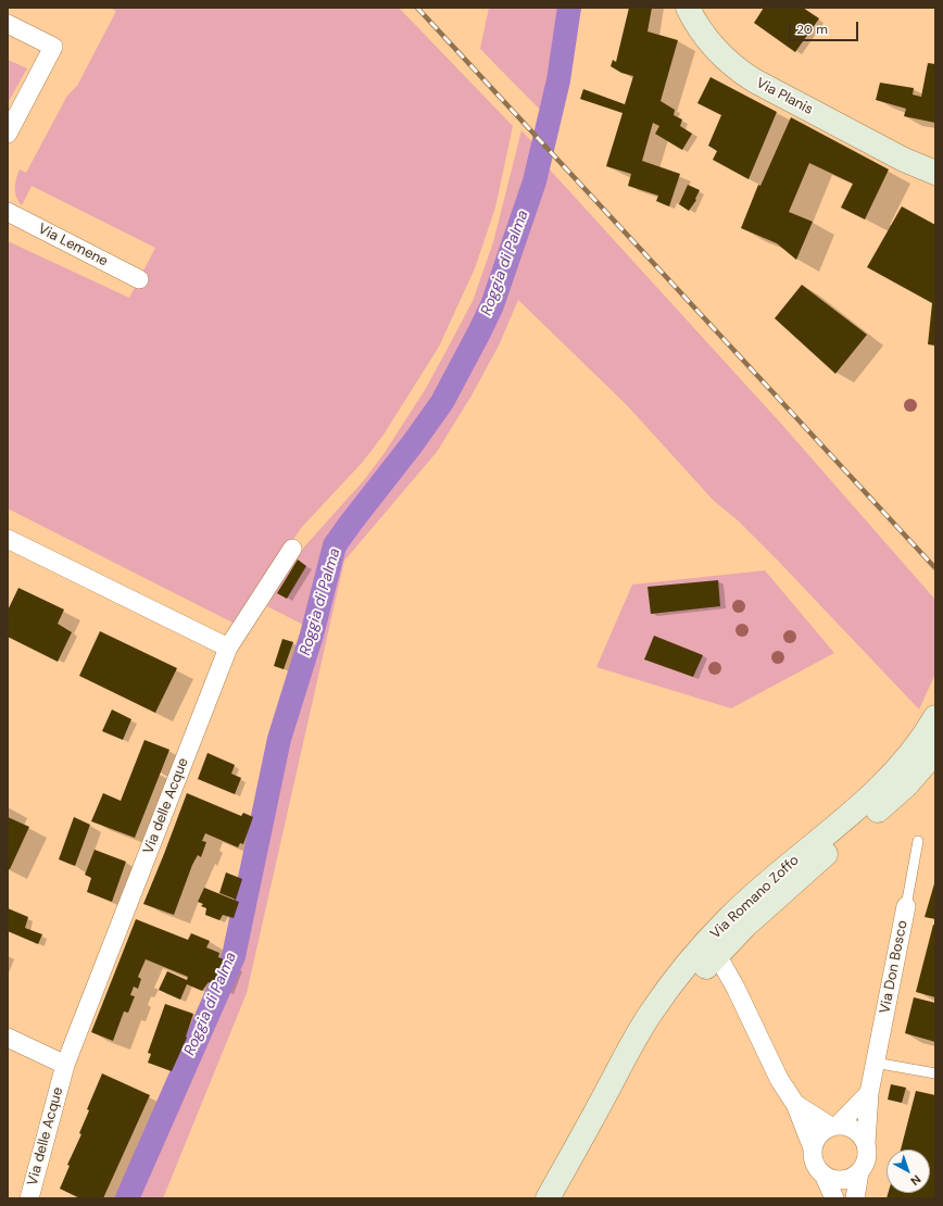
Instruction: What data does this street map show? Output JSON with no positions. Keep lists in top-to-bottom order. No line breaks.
{"streets":{"street":["Via Planis","Via Lemene","Via delle Acque","Via Romano Zoffo","Via Don Bosco"]},"water":["Roggia di Palma"],"scale_bar":"20 m","north":"bottom right"}
